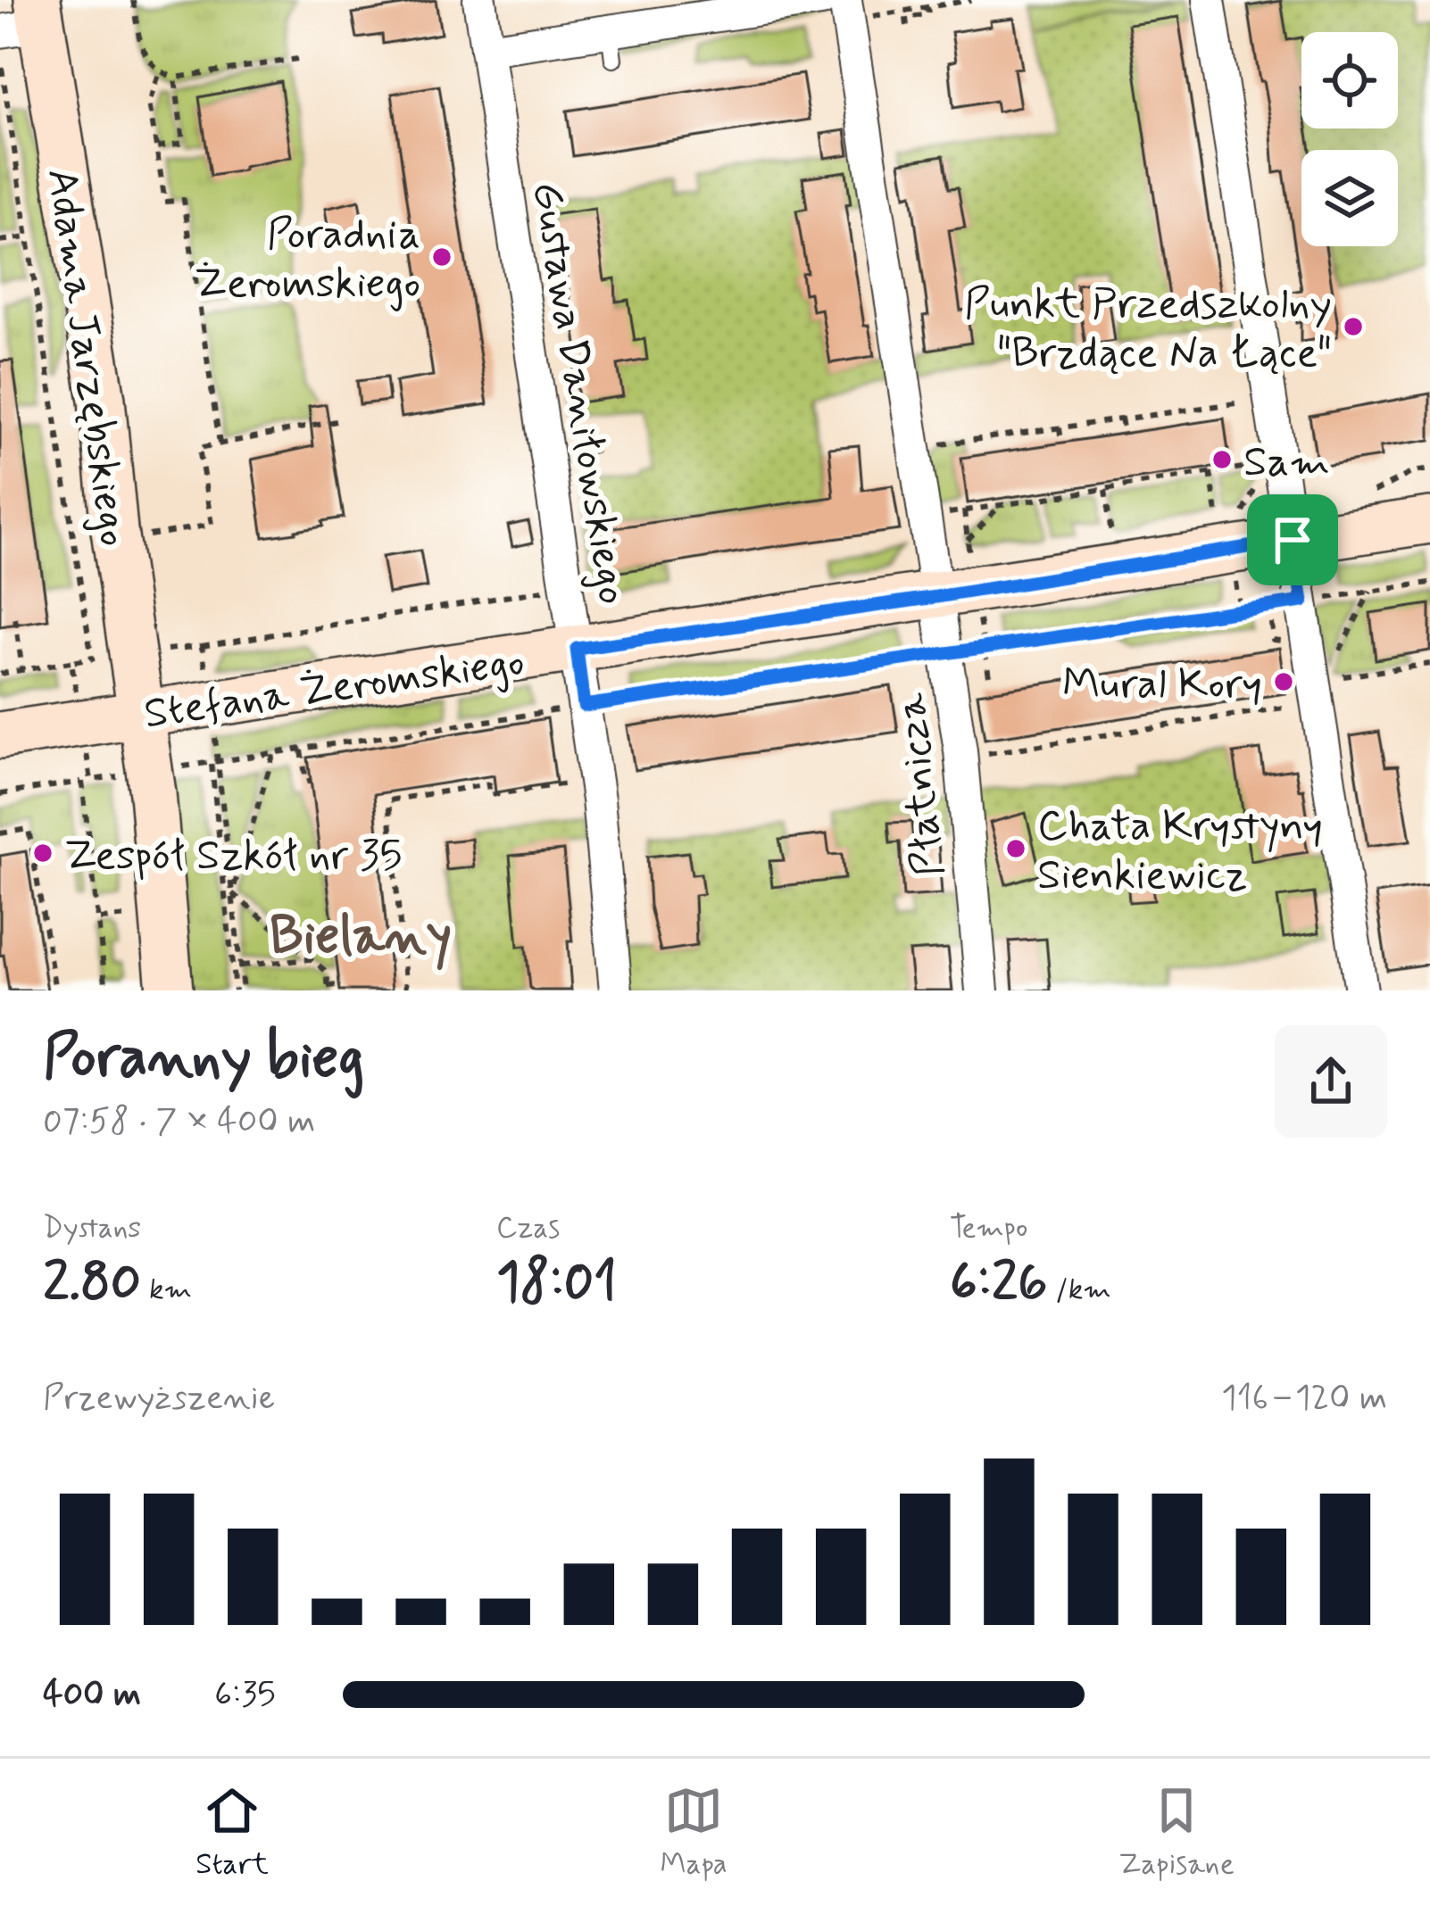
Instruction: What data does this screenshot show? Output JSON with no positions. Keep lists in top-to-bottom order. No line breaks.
{"streets":{"main road":["Adama Jarzębskiego","Stefana Żeromskiego"],"street":["Gustawa Daniłowskiego","Płatnicza"]},"crossings":[["Adama Jarzębskiego","Stefana Żeromskiego"],["Gustawa Daniłowskiego","Stefana Żeromskiego"],["Stefana Żeromskiego","Płatnicza"]],"districts":["Bielany"],"places":["Poradnia Żeromskiego","Punkt Przedszkolny \"Brzdące Na Łące\"","Sam","Mural Kory","Chata Krystyny Sienkiewicz","Zespół Szkół nr 35"],"page":{"heading":["Poranny bieg","07:58 · 7 × 400 m"],"stats":[["Dystans","2.80 km"],["Czas","18:01"],["Tempo","6:26 /km"]],"chart":["Przewyższenie","116–120 m"],"list":[{"name":"400 m","note":"6:35"}],"tabs":["Start","Mapa","Zapisane"]}}
